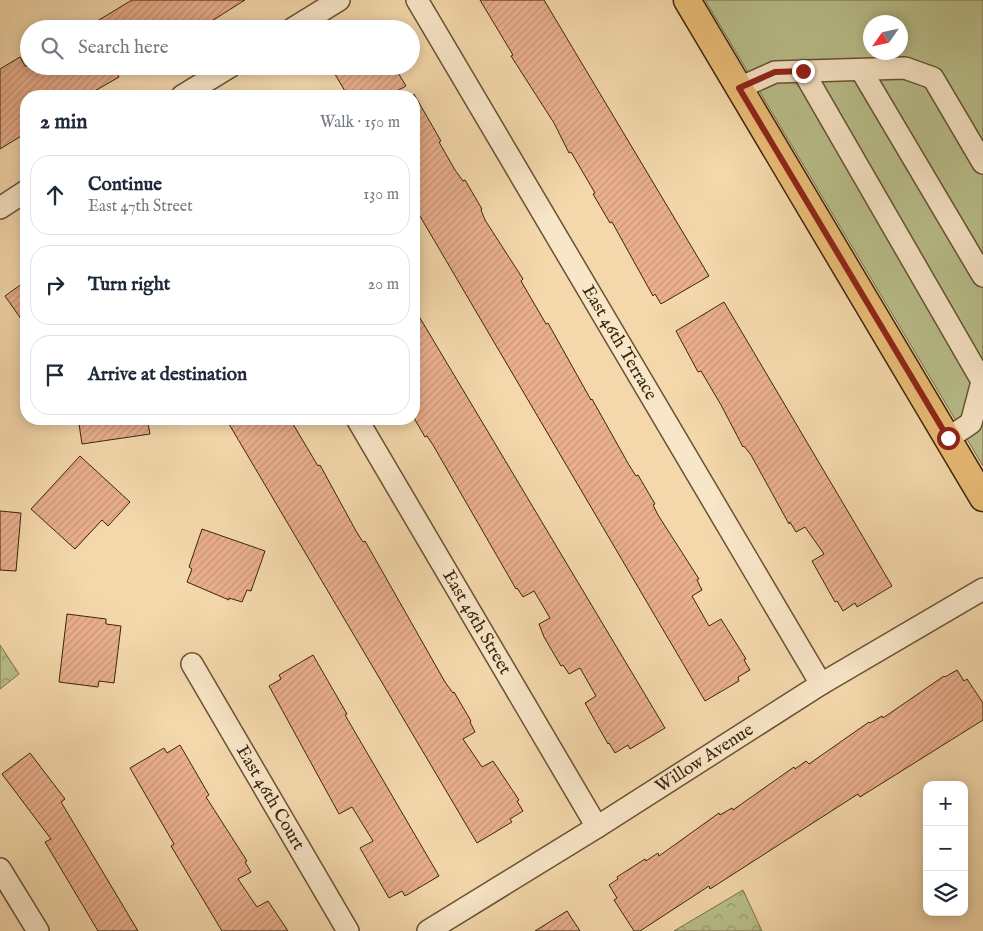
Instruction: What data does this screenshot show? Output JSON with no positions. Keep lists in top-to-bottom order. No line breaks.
{"streets":{"street":["East 46th Terrace","East 46th Street","Willow Avenue","East 46th Court"]},"crossings":[["East 46th Terrace","Willow Avenue"],["East 46th Street","Willow Avenue"]],"north":"bottom left","page":{"search":"Search here","heading":["2 min","Walk · 150 m"],"list":[["Continue","East 47th Street","130 m"],["Turn right","20 m"],"Arrive at destination"],"map_buttons":["+","−"]}}
